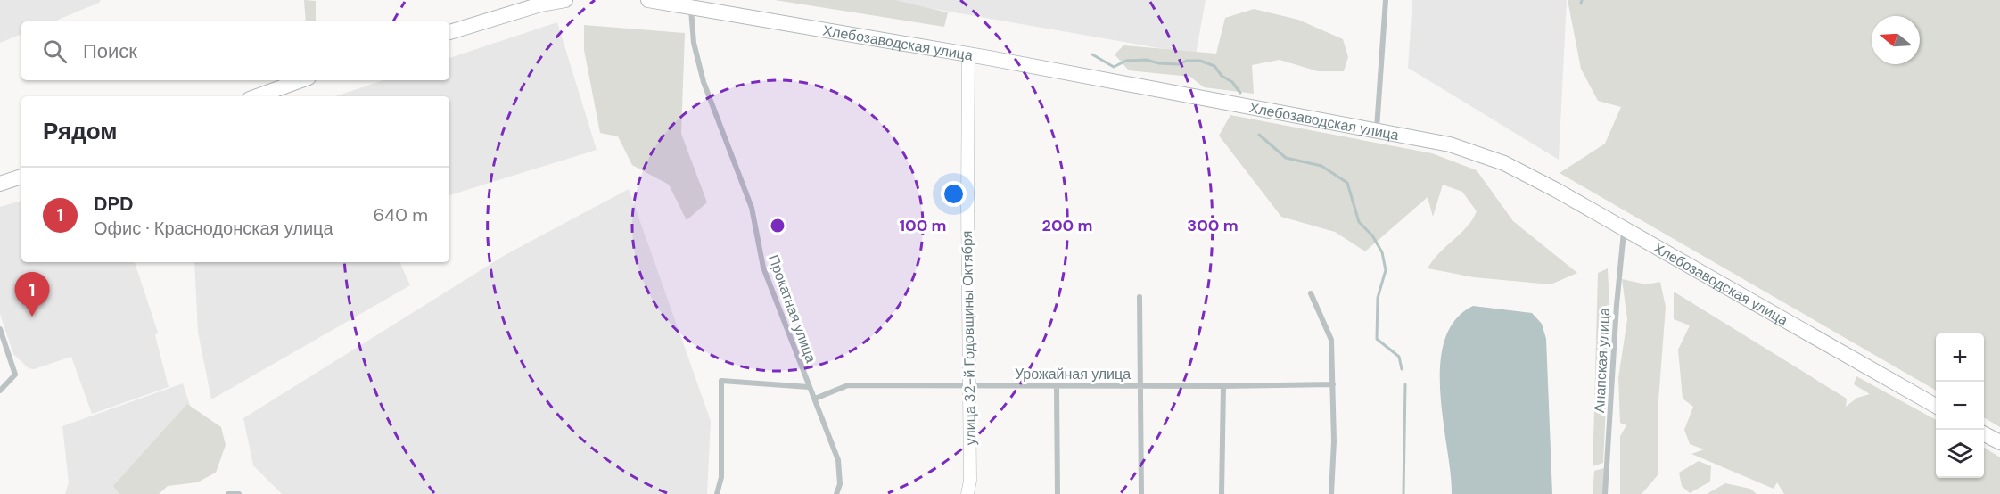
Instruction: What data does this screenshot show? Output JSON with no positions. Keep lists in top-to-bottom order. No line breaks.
{"streets":{"main road":["Хлебозаводская улица","улица 32-й Годовщины Октября"],"street":["Прокатная улица","Анапская улица","Урожайная улица"]},"crossings":[["Хлебозаводская улица","Прокатная улица"],["Хлебозаводская улица","улица 32-й Годовщины Октября"],["Хлебозаводская улица","Анапская улица"],["Прокатная улица","Урожайная улица"],["улица 32-й Годовщины Октября","Урожайная улица"]],"north":"left","page":{"search":"Поиск","heading":"Рядом","list":[{"mark":"1","name":"DPD","note":"Офис · Краснодонская улица","value":"640 m"}],"pins":"1","map_buttons":["+","−"]},"rings":["100 m","200 m","300 m"]}
